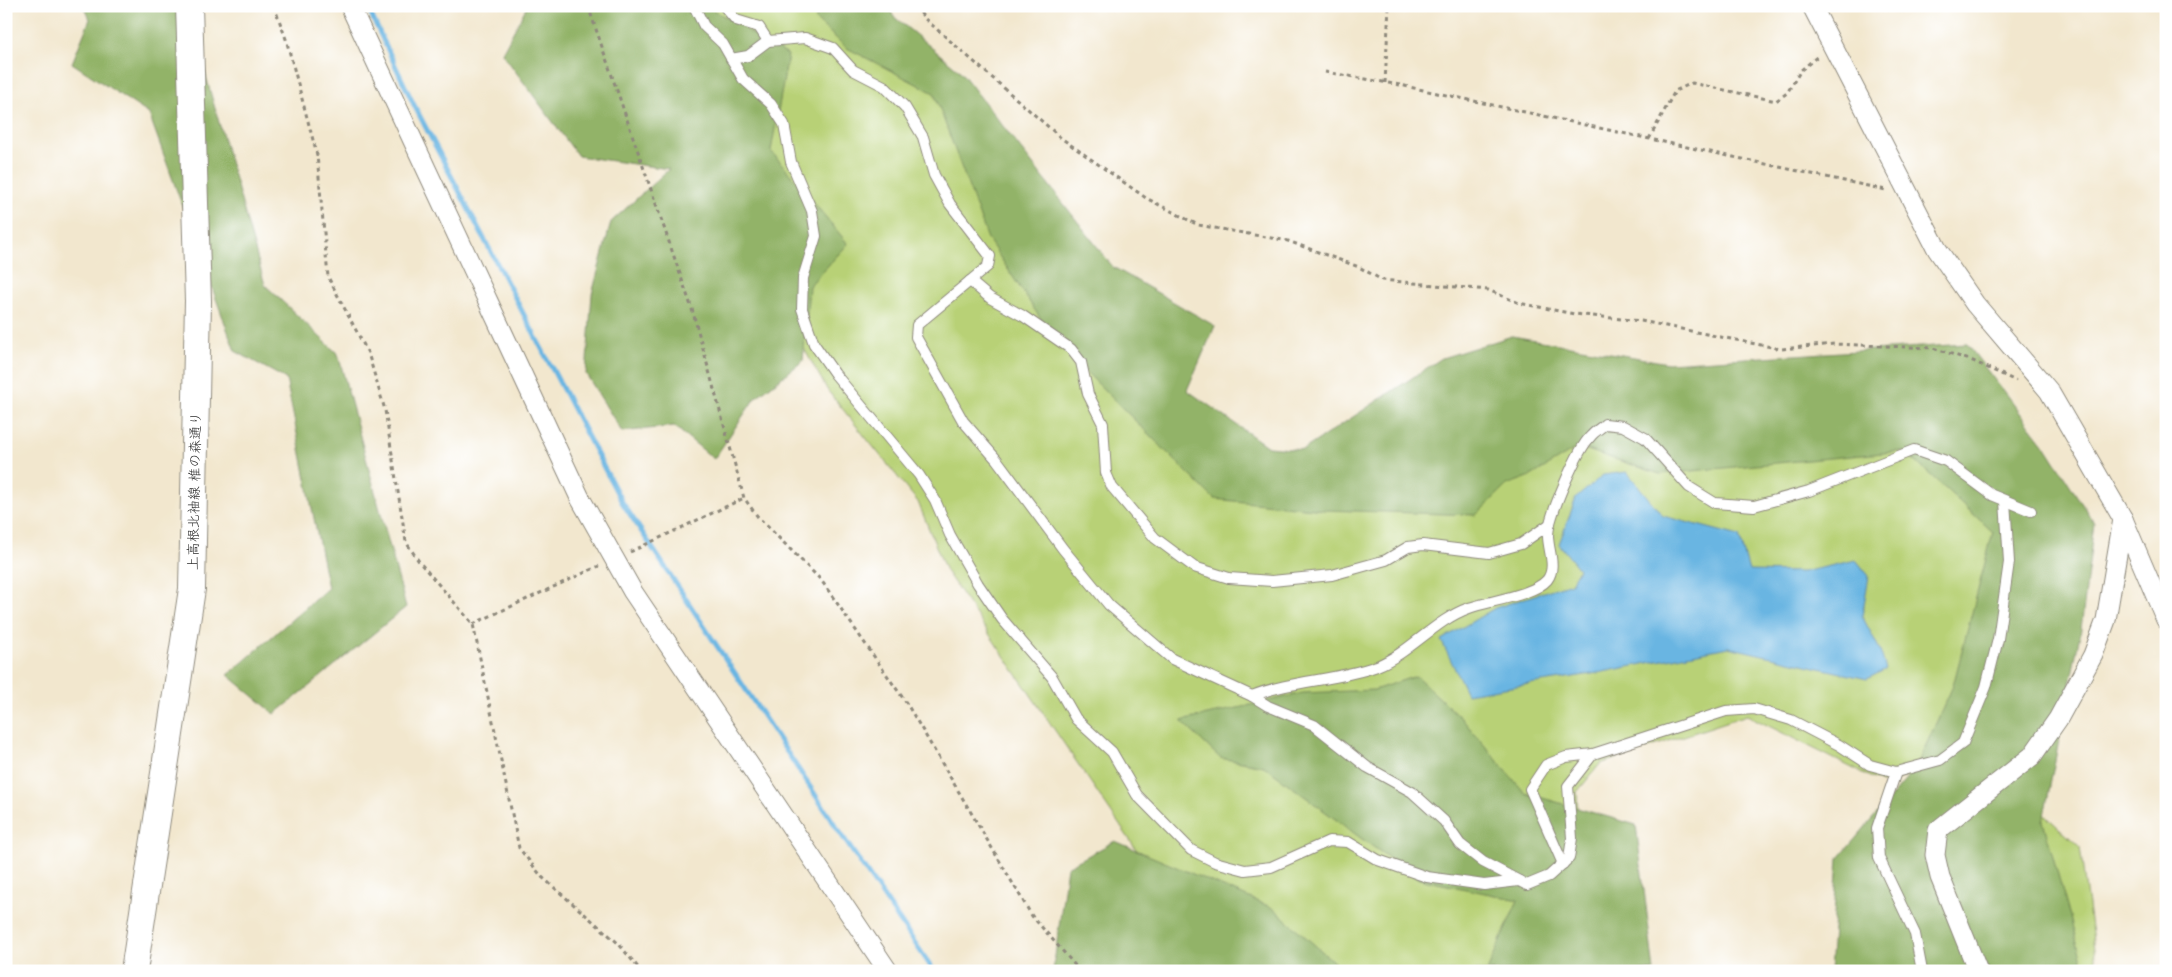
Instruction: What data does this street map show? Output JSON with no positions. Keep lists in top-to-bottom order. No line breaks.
{"streets":{"main road":["上高根北袖線 椎の森通り"]}}
